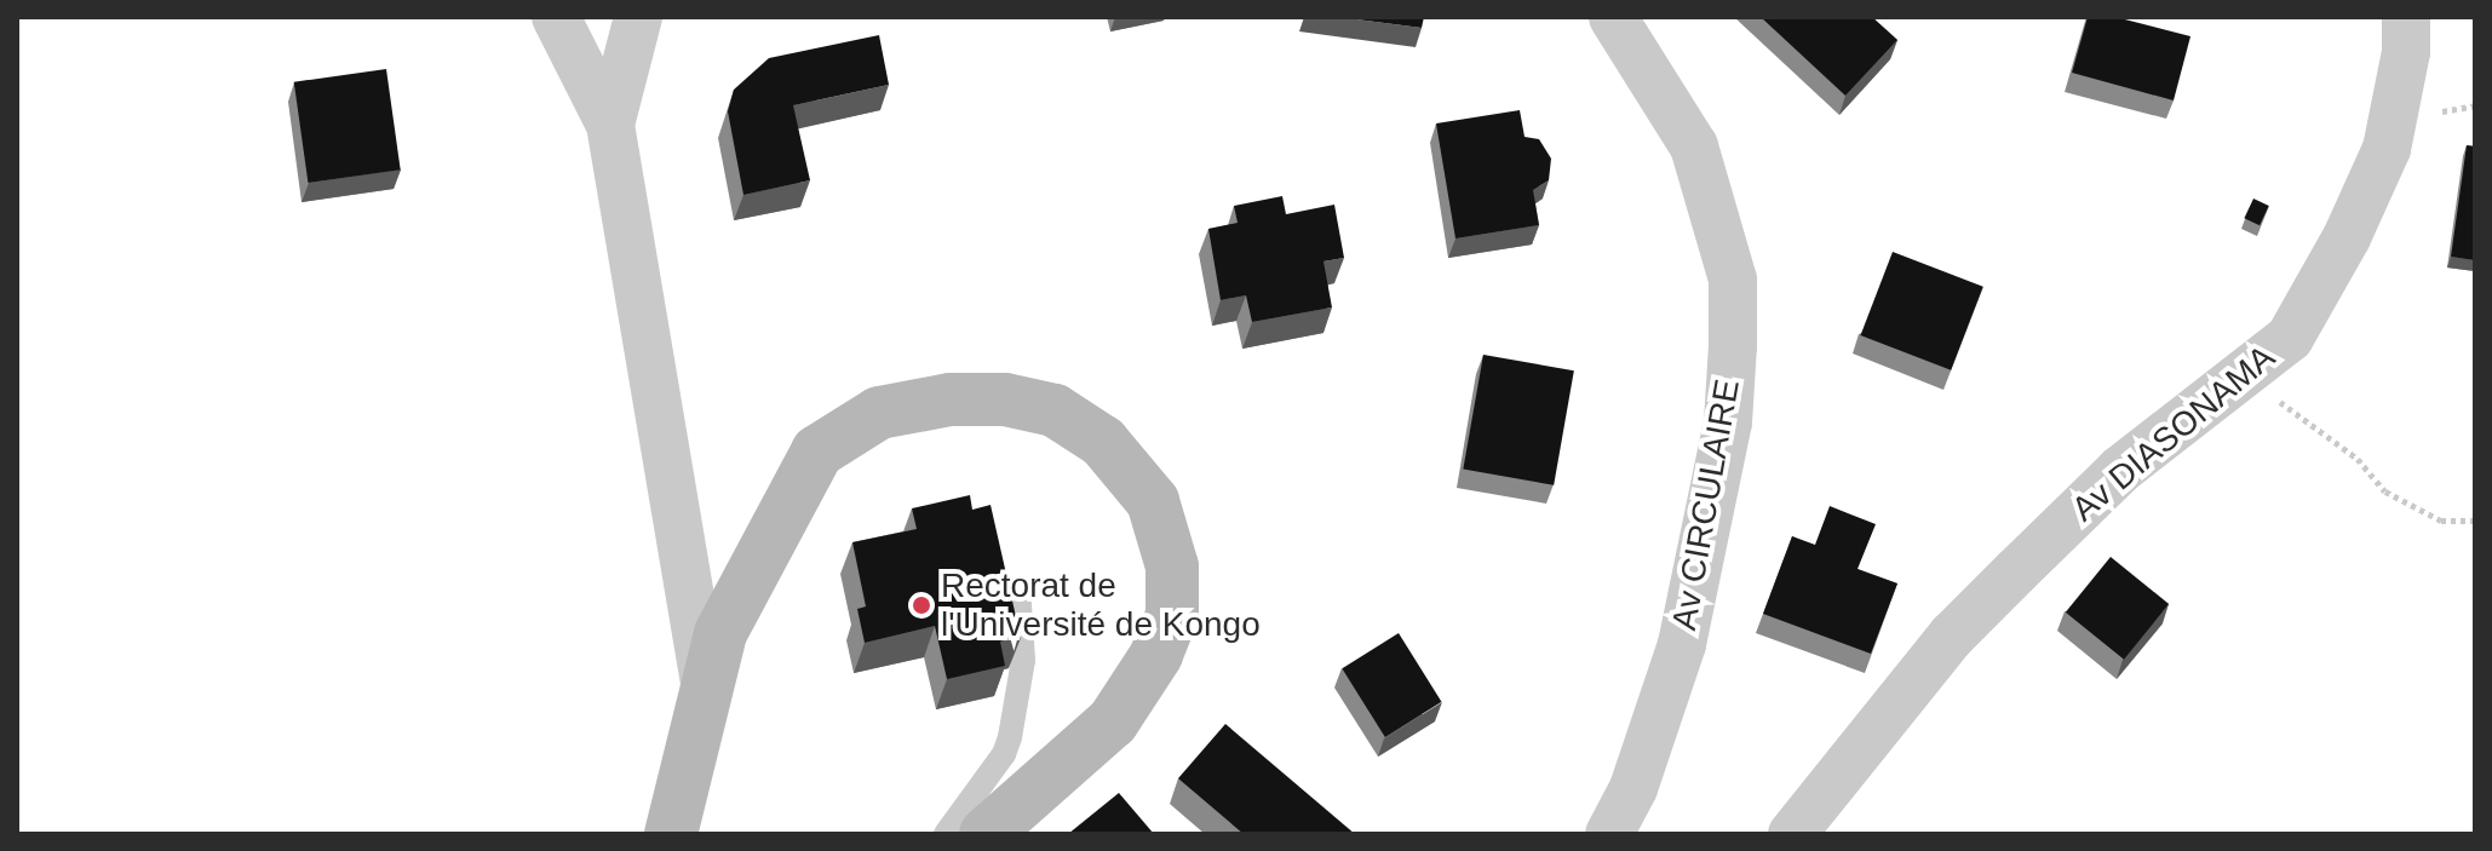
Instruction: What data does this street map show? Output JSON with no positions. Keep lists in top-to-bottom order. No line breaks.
{"streets":{"street":["Av DIASONAMA","Av CIRCULAIRE"]},"places":["Rectorat de l'Université de Kongo"]}
